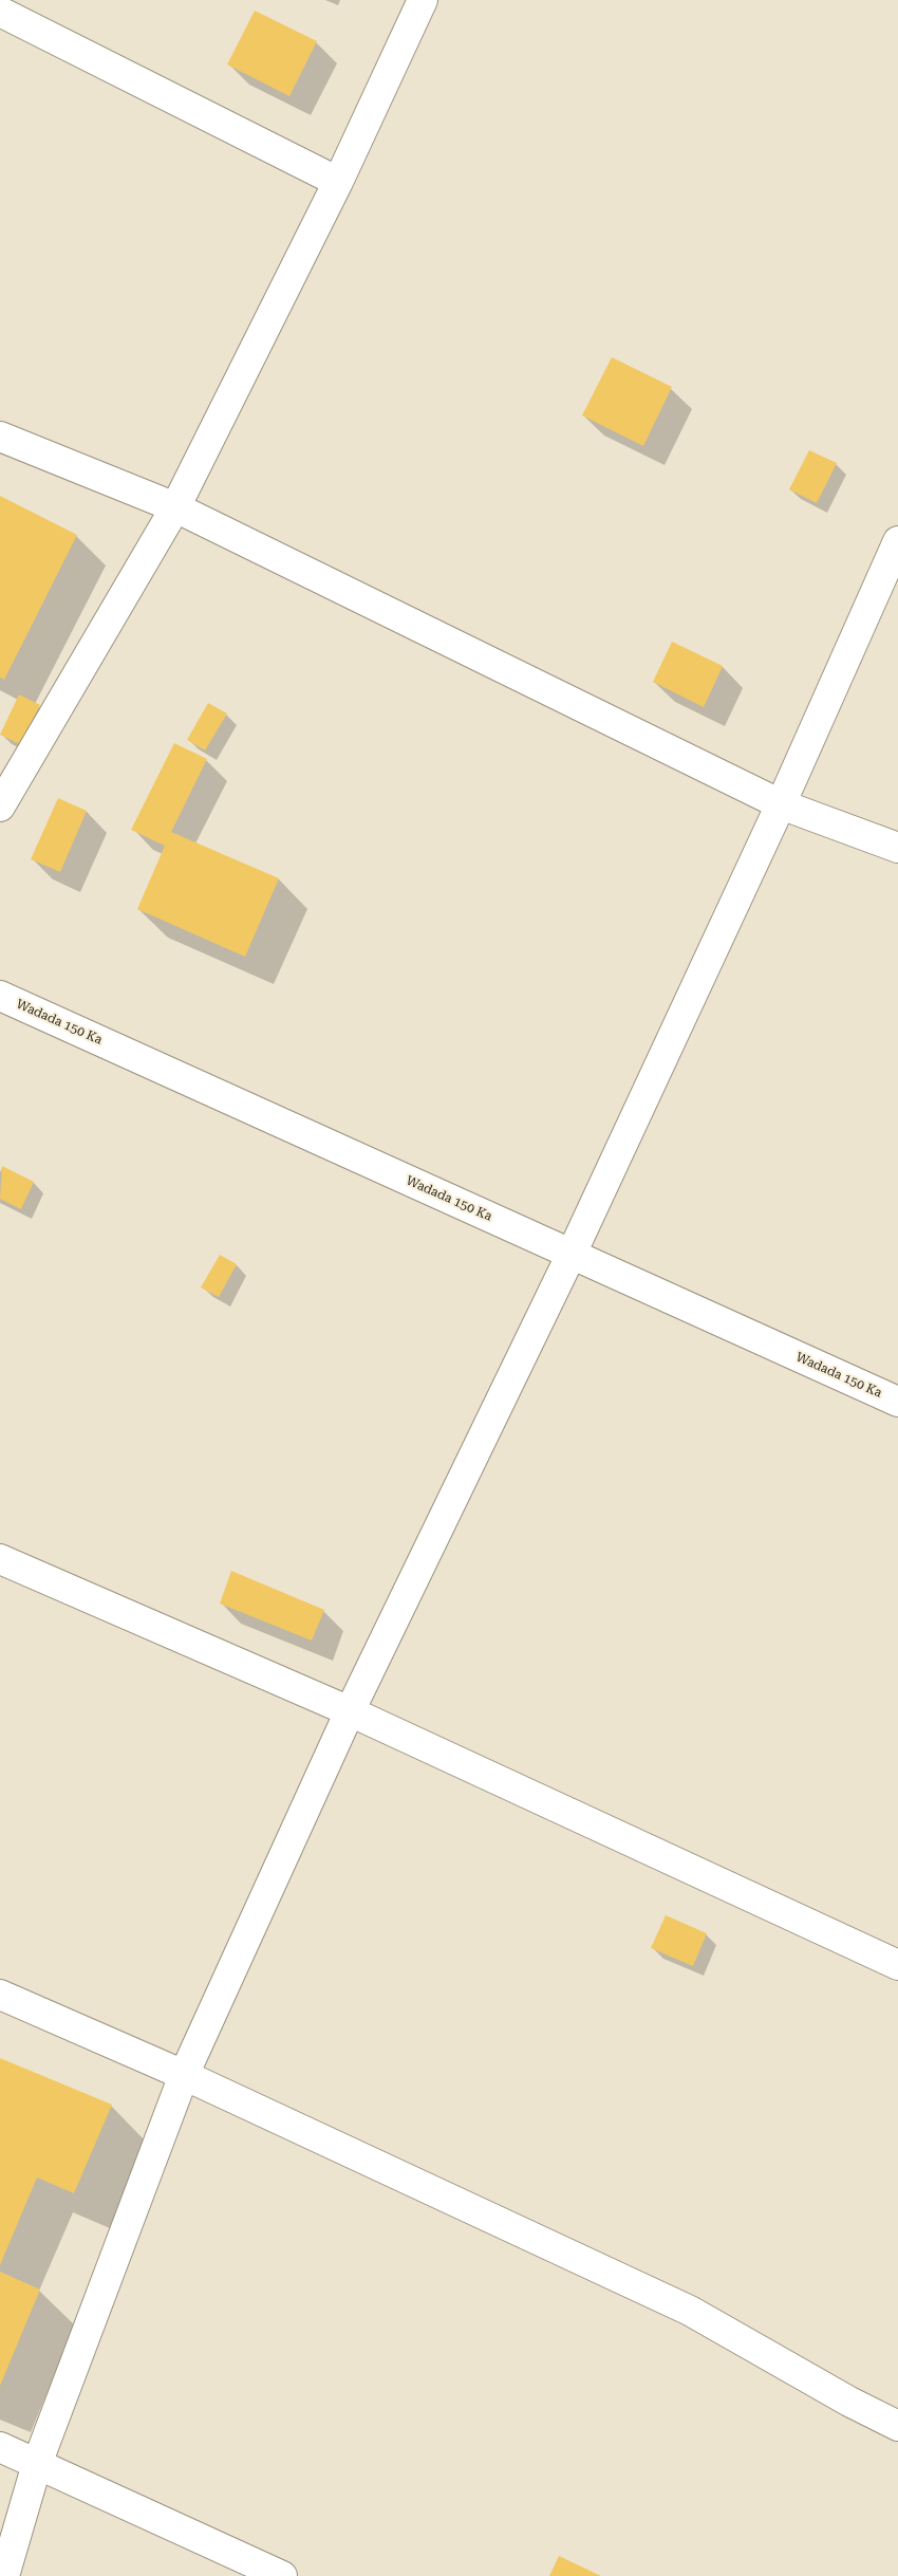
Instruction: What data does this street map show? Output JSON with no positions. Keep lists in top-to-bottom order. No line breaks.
{"streets":{"street":["Wadada 150 Ka"]}}
